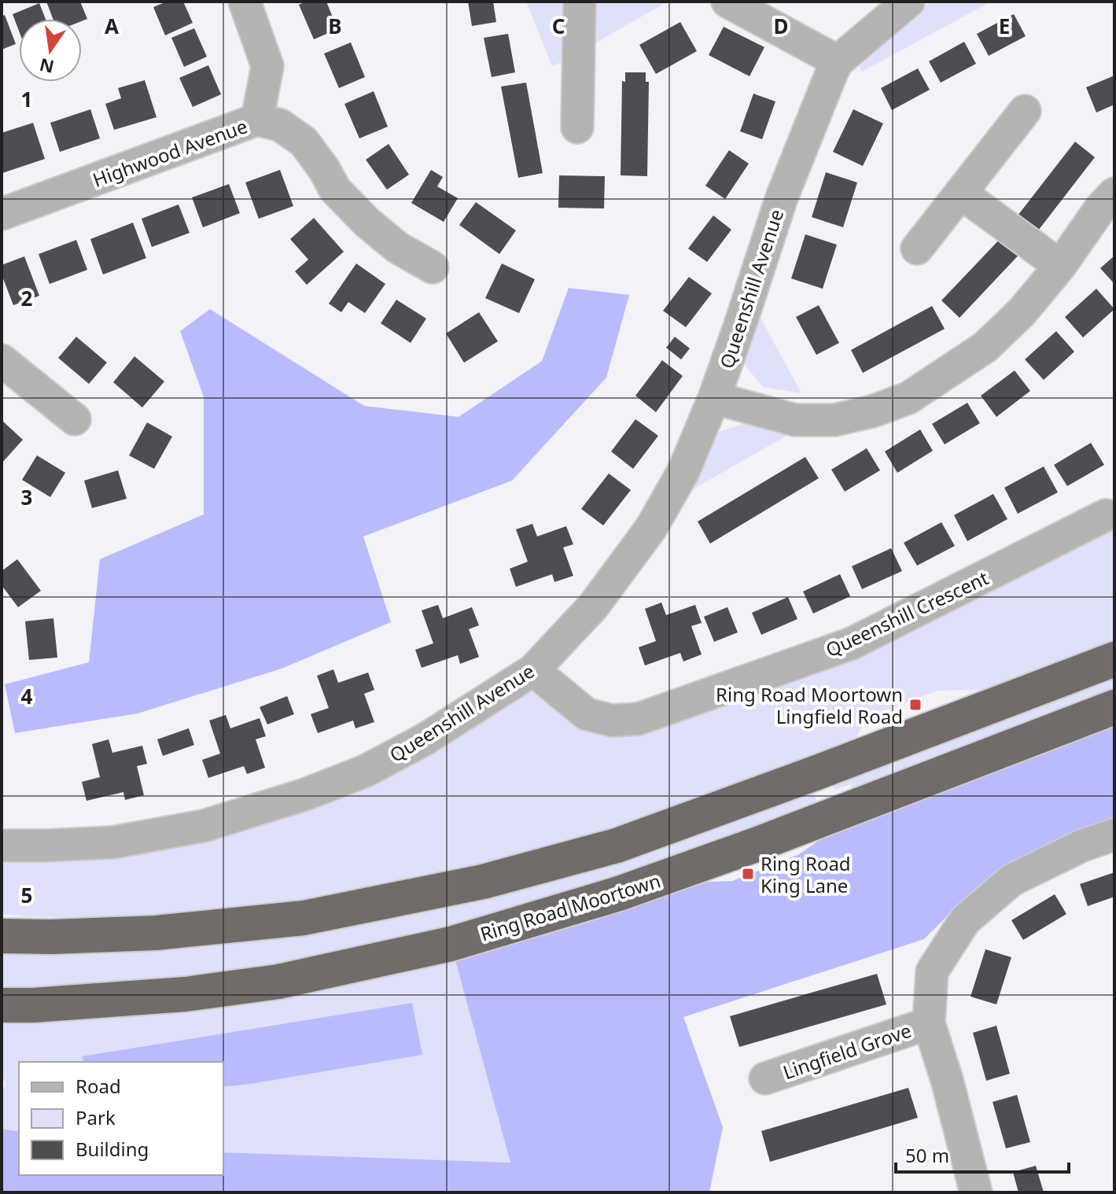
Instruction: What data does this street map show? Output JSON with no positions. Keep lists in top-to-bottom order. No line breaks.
{"streets":{"highway":["Ring Road Moortown"],"street":["Highwood Avenue","Queenshill Avenue","Queenshill Crescent","Lingfield Grove"]},"crossings":[["Queenshill Avenue","Queenshill Crescent"]],"places":{"transit":["Ring Road Moortown Lingfield Road","Ring Road King Lane"]},"legend":["Road","Park","Building"],"scale_bar":"50 m","north":"bottom","grid":{"columns":["A","B","C","D","E"],"rows":["1","2","3","4","5"]}}
